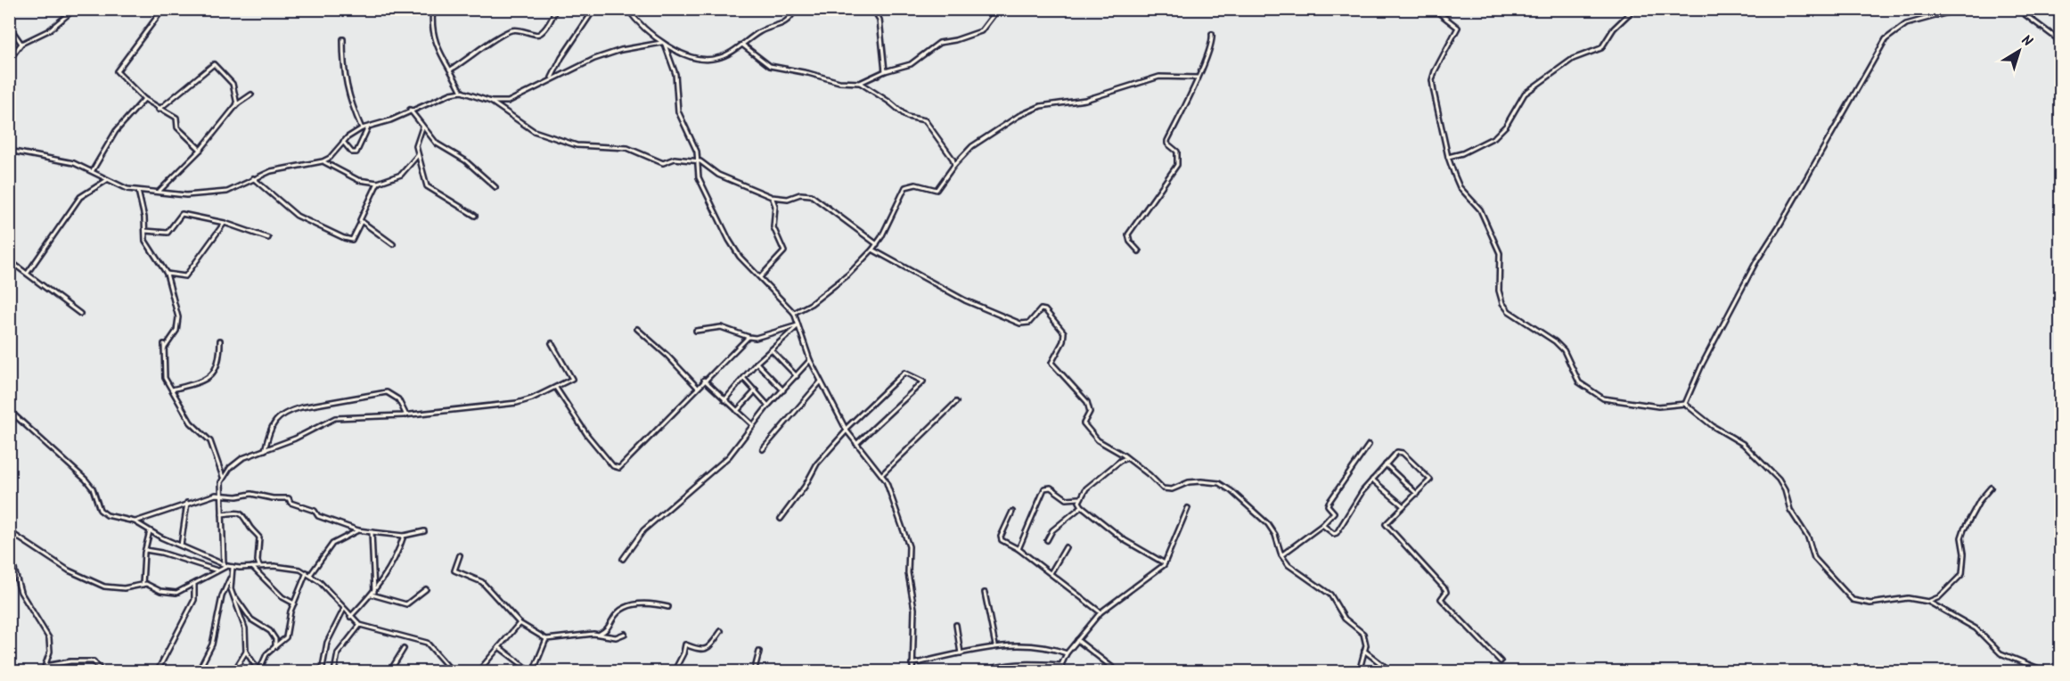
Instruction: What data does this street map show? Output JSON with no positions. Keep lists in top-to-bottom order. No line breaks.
{"north":"top right"}
